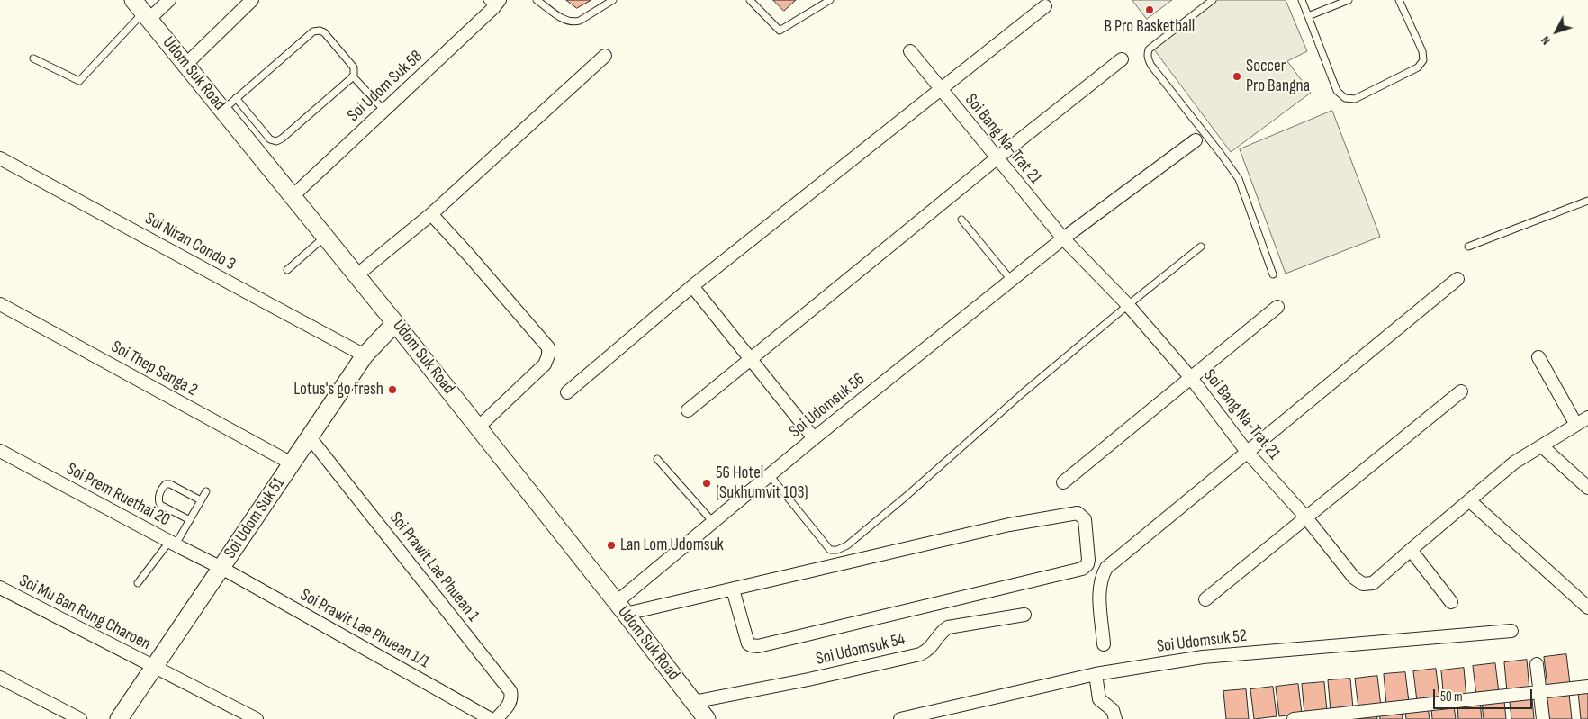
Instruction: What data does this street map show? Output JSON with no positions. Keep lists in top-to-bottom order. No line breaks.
{"streets":{"main road":["Udom Suk Road","Soi Udom Suk 51"],"street":["Soi Udom Suk 58","Soi Bang Na-Trat 21","Soi Niran Condo 3","Soi Thep Sanga 2","Soi Udomsuk 56","Soi Prem Ruethai 20","Soi Prawit Lae Phuean 1","Soi Mu Ban Rung Charoen","Soi Prawit Lae Phuean 1/1","Soi Udomsuk 52","Soi Udomsuk 54"]},"crossings":[["Udom Suk Road","Soi Udom Suk 58"],["Udom Suk Road","Soi Udomsuk 56"],["Udom Suk Road","Soi Udom Suk 51"],["Udom Suk Road","Soi Udomsuk 54"],["Soi Bang Na-Trat 21","Soi Udomsuk 56"],["Soi Niran Condo 3","Soi Udom Suk 51"],["Soi Thep Sanga 2","Soi Udom Suk 51"],["Soi Prem Ruethai 20","Soi Udom Suk 51"],["Soi Prem Ruethai 20","Soi Prawit Lae Phuean 1/1"],["Soi Udom Suk 51","Soi Prawit Lae Phuean 1"],["Soi Udom Suk 51","Soi Mu Ban Rung Charoen"],["Soi Udom Suk 51","Soi Prawit Lae Phuean 1/1"]],"places":["B Pro Basketball","Soccer Pro Bangna","Lotus's go fresh","56 Hotel (Sukhumvit 103)","Lan Lom Udomsuk"],"scale_bar":"50 m","north":"bottom left"}
